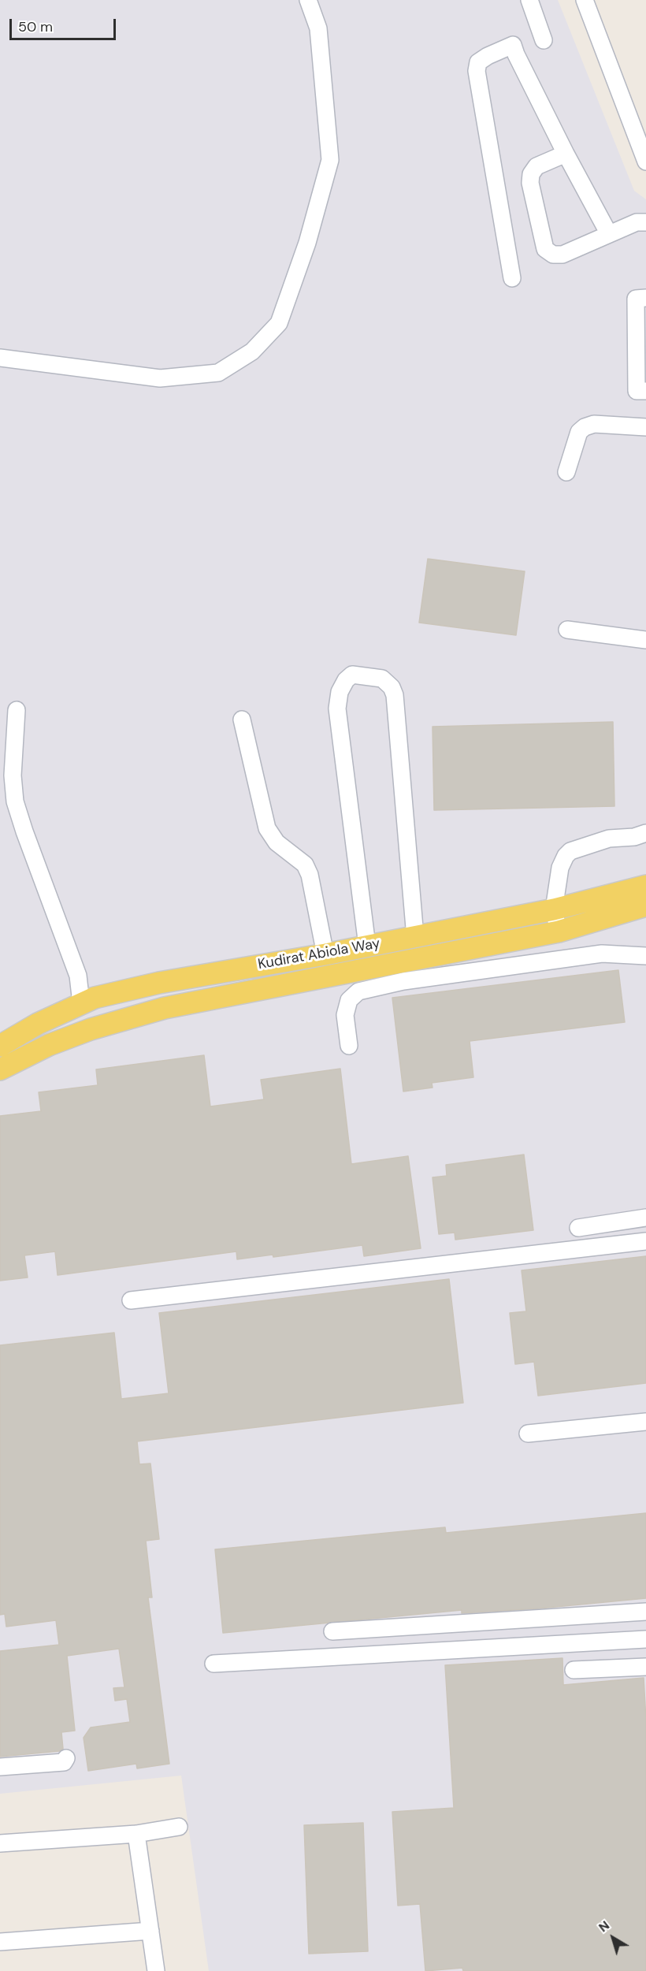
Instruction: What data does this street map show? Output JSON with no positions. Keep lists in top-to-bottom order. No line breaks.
{"streets":{"main road":["Kudirat Abiola Way"]},"scale_bar":"50 m","north":"top left"}
